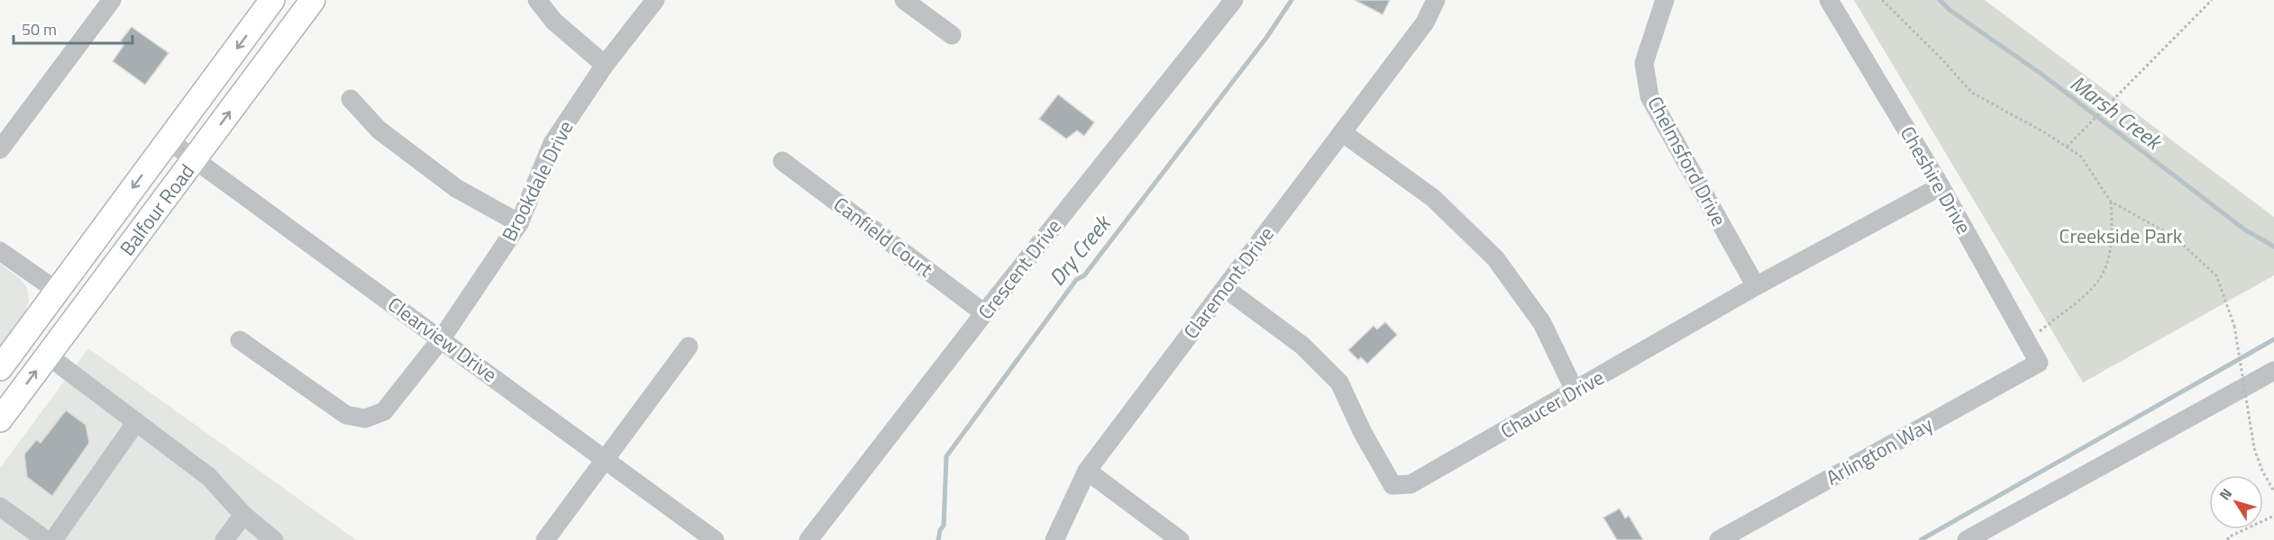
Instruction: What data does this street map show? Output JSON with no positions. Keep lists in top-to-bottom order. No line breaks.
{"streets":{"main road":["Balfour Road"],"street":["Chelmsford Drive","Cheshire Drive","Brookdale Drive","Canfield Court","Crescent Drive","Claremont Drive","Clearview Drive","Chaucer Drive","Arlington Way"]},"crossings":[["Chelmsford Drive","Chaucer Drive"],["Cheshire Drive","Chaucer Drive"],["Cheshire Drive","Arlington Way"],["Brookdale Drive","Clearview Drive"],["Balfour Road","Clearview Drive"],["Canfield Court","Crescent Drive"],["Claremont Drive","Chaucer Drive"]],"water":["Marsh Creek","Dry Creek"],"parks":["Creekside Park"],"scale_bar":"50 m","north":"top left"}
